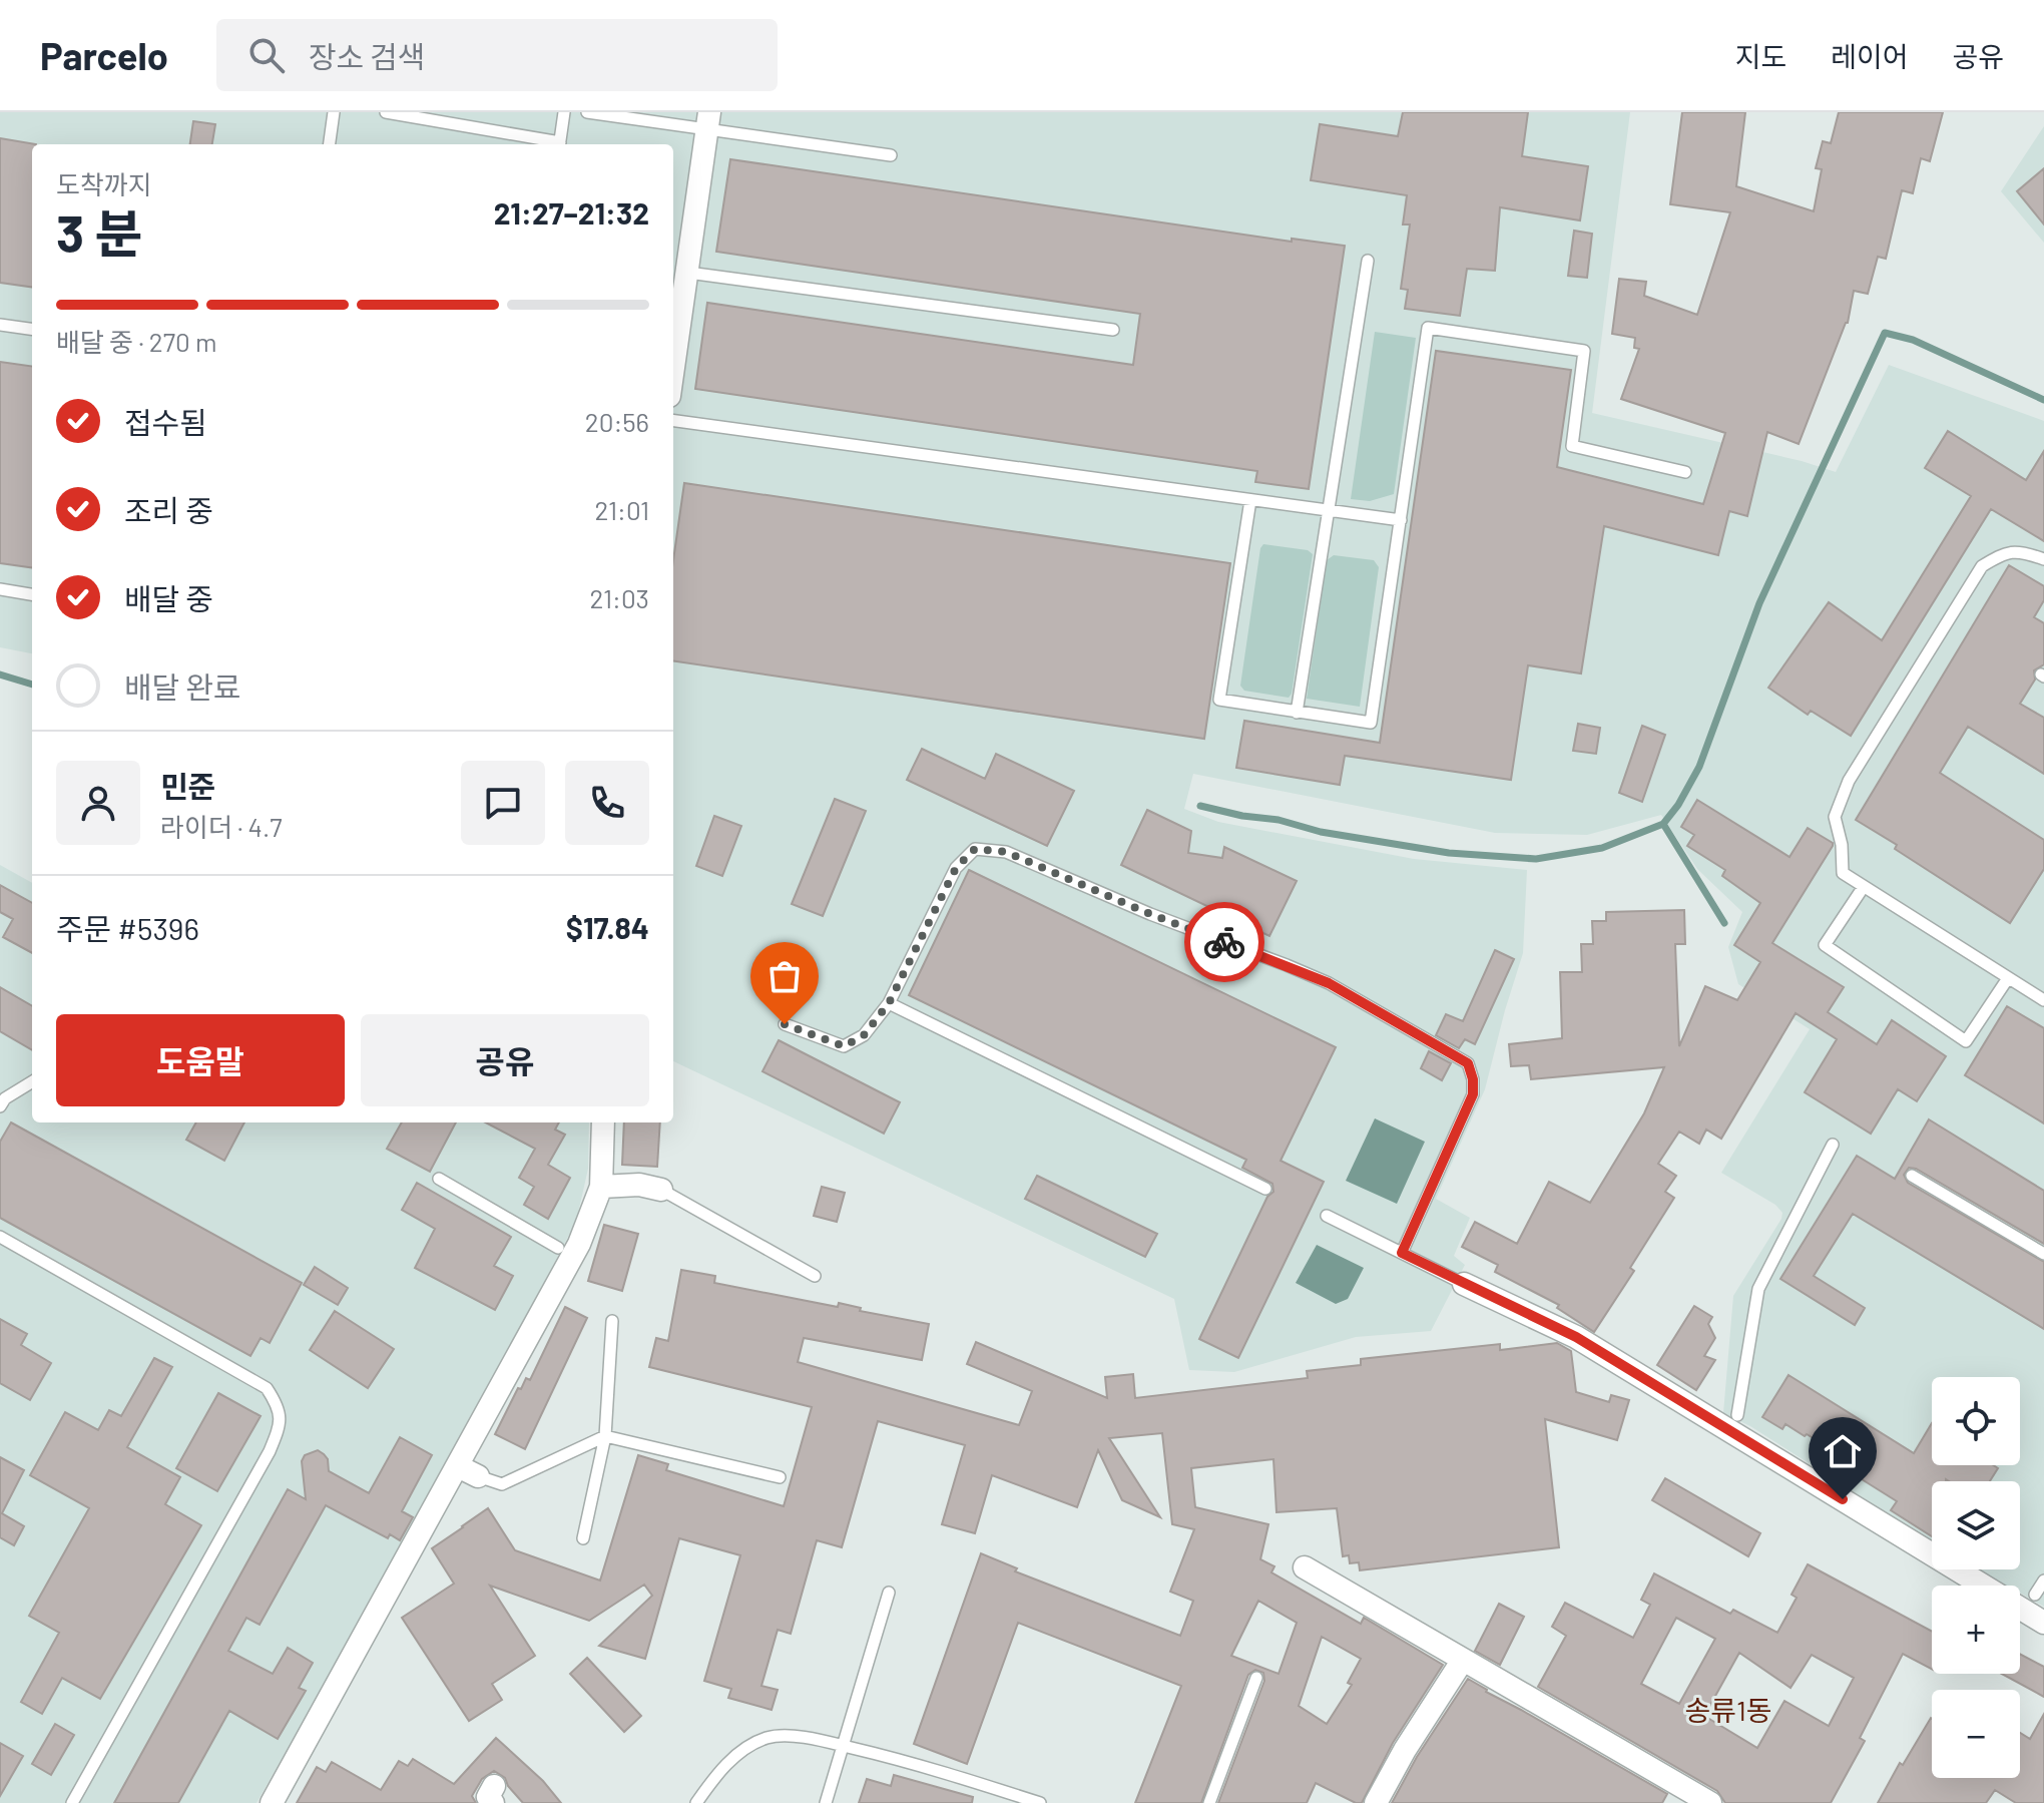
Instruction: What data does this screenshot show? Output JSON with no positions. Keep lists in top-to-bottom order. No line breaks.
{"districts":["송류1동"],"page":{"header":"Parcelo","search":"장소 검색","nav":["지도","레이어","공유"],"heading":["3 분","도착까지","21:27–21:32"],"panel":["민준","라이더 · 4.7","주문 #5396","$17.84"],"bar":"배달 중 · 270 m","list":[["접수됨","20:56"],["조리 중","21:01"],["배달 중","21:03"],"배달 완료"],"buttons":["도움말","공유"],"map_buttons":["+","−"]}}
